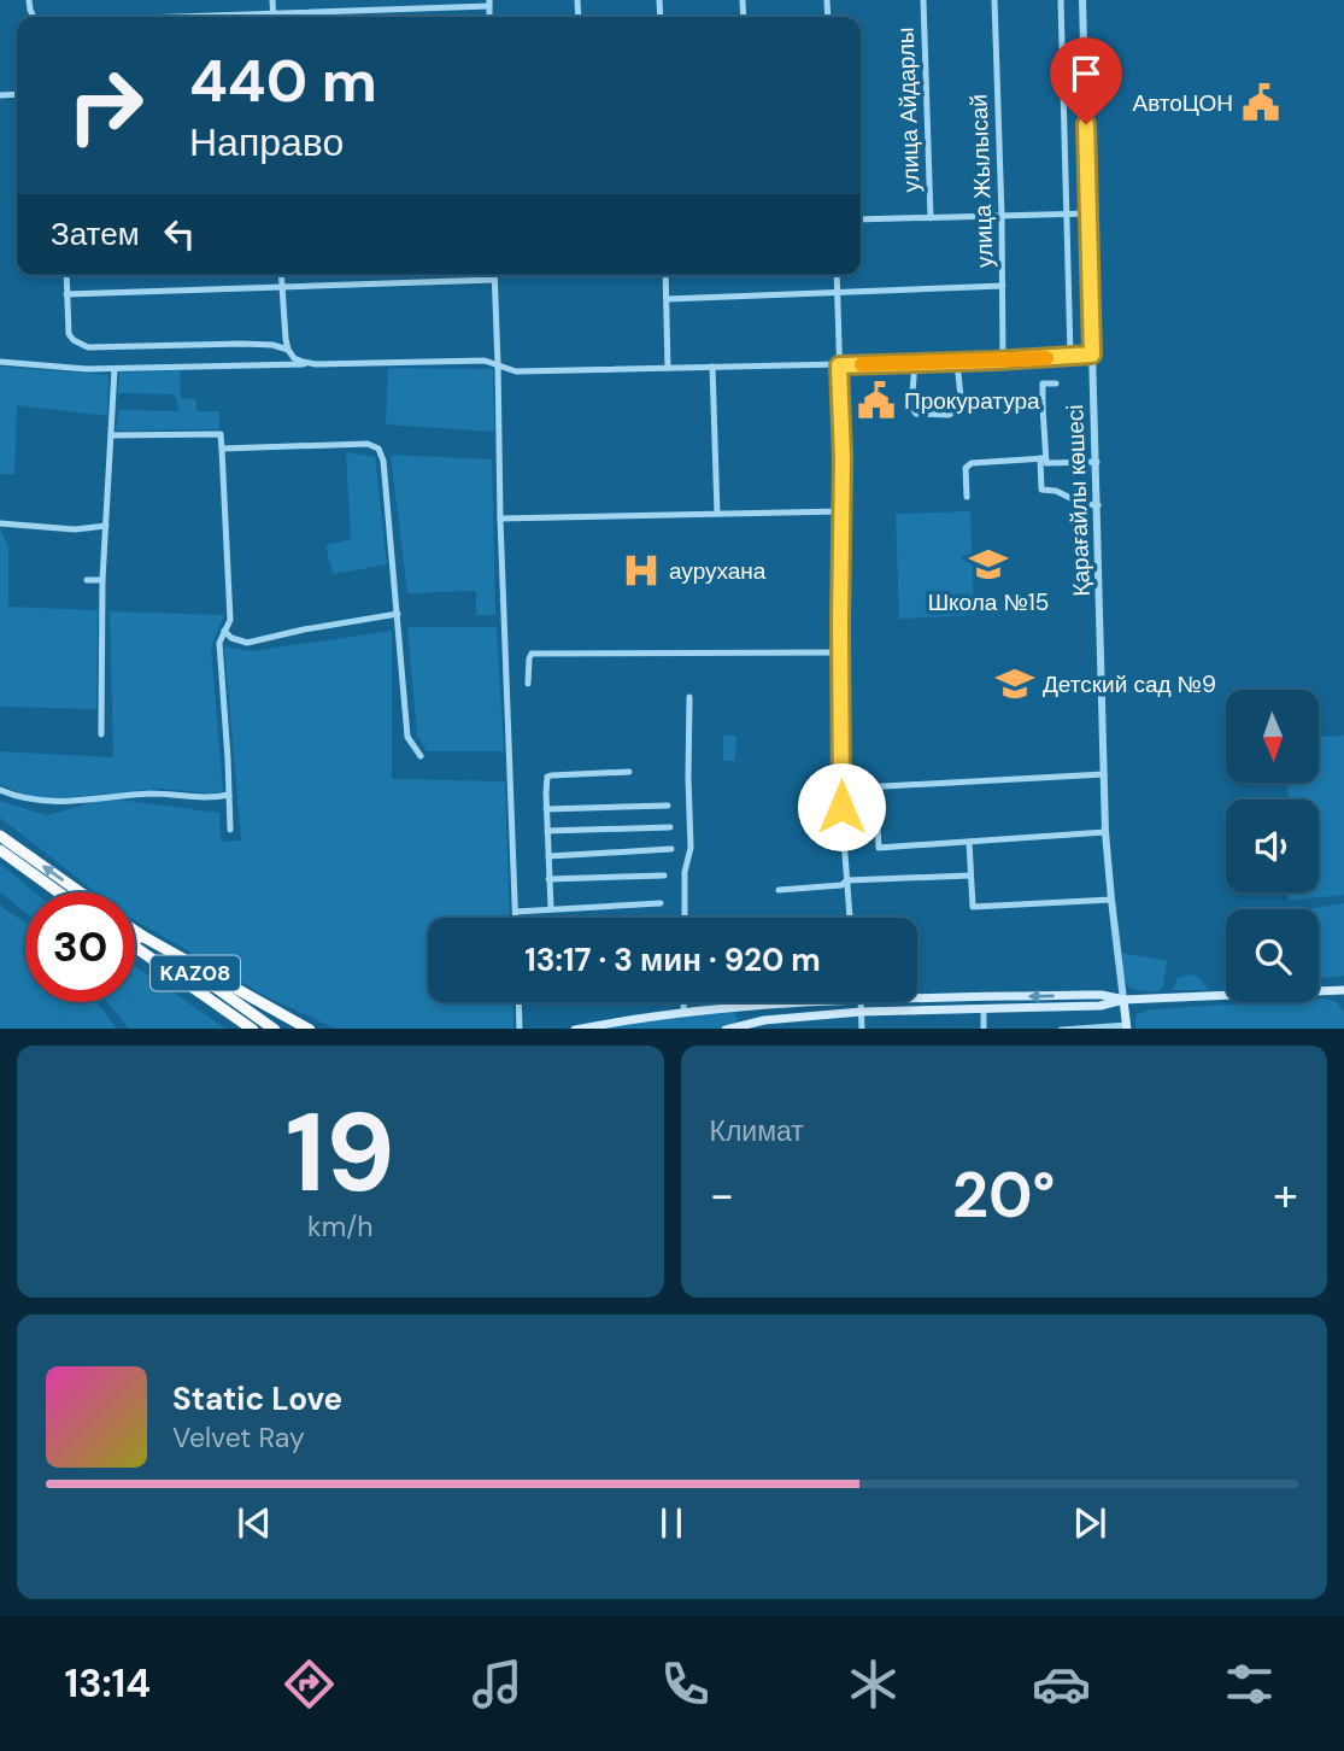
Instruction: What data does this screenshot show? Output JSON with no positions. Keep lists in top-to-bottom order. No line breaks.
{"streets":{"highway":["KAZ08"],"street":["улица Айдарлы","улица Жылысай","Қарағайлы көшесі"]},"places":{"public building":["АвтоЦОН","Прокуратура"],"school or university":["Школа №15","Детский сад №9"],"hospital":["аурухана"]},"north":"bottom","page":{"turn":["440 m","Направо"],"then":"Затем","limit":"30","trip":"13:17 · 3 мин · 920 m","tile":[["19","km/h"],"Климат"],"heat":["−","20°","+"],"song":["Static Love","Velvet Ray"],"tabs":"13:14"}}
